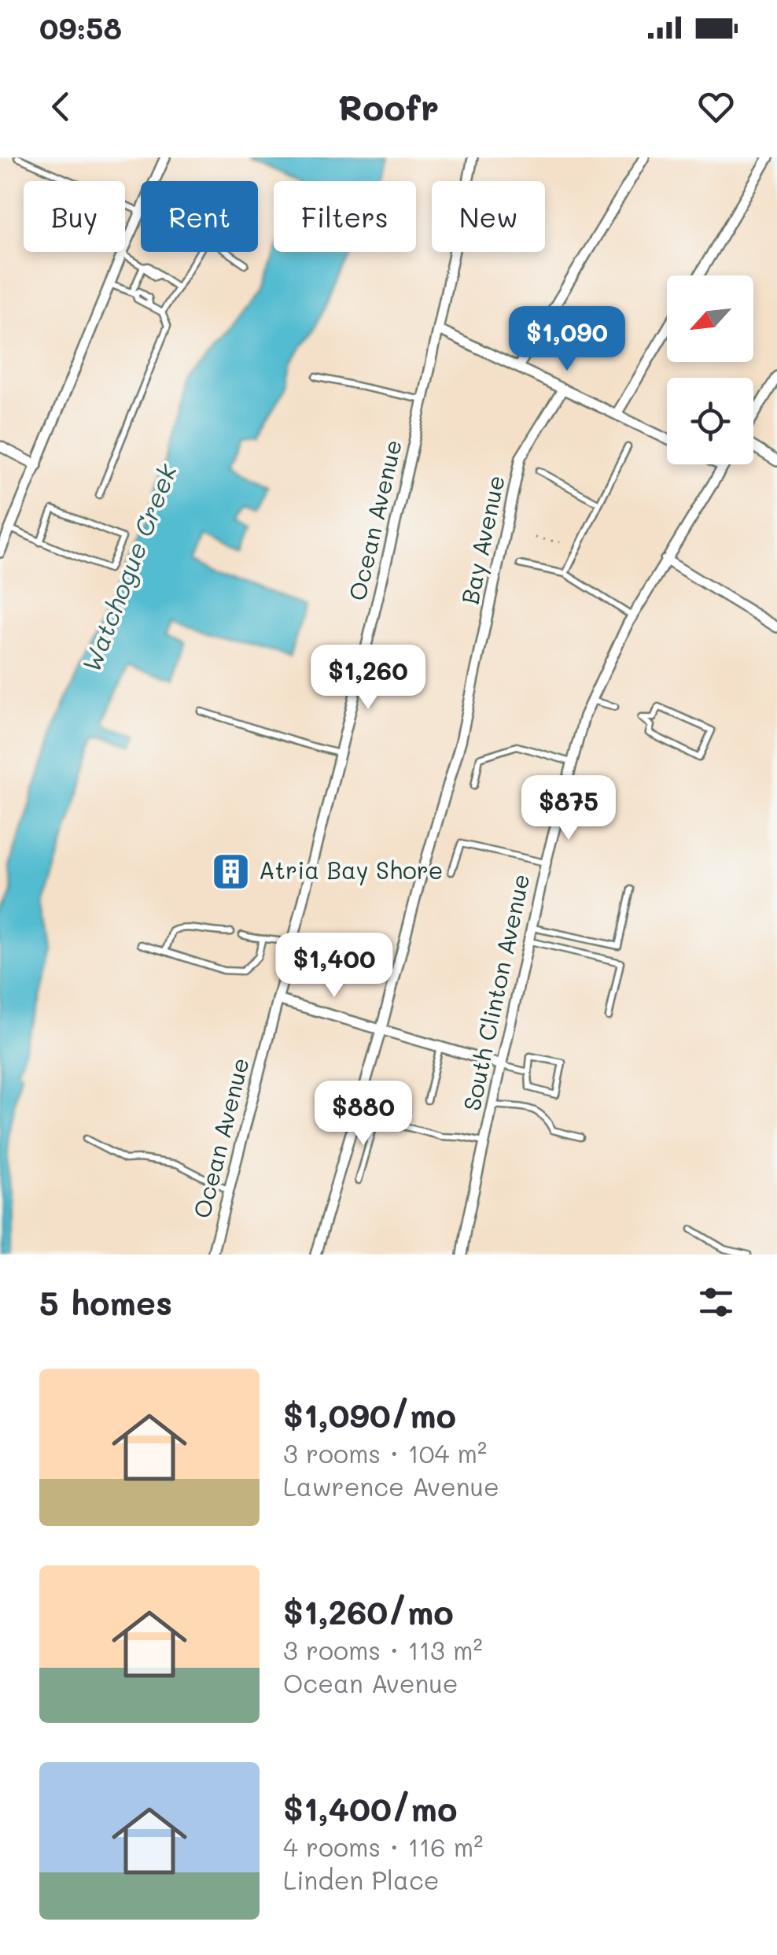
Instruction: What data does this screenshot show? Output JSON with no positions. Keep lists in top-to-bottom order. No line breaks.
{"streets":{"street":["Ocean Avenue","Bay Avenue","South Clinton Avenue"]},"water":["Watchogue Creek"],"places":{"building":["Atria Bay Shore"]},"north":"bottom left","page":{"status":"09:58","header":"Roofr","chip":["Buy","Rent","Filters","New"],"price":["$1,090","$1,260","$875","$1,400","$880"],"heading":"5 homes","list":[{"name":"$1,090/mo","note":"3 rooms · 104 m² · Lawrence Avenue"},{"name":"$1,260/mo","note":"3 rooms · 113 m² · Ocean Avenue"},{"name":"$1,400/mo","note":"4 rooms · 116 m² · Linden Place"}]}}
